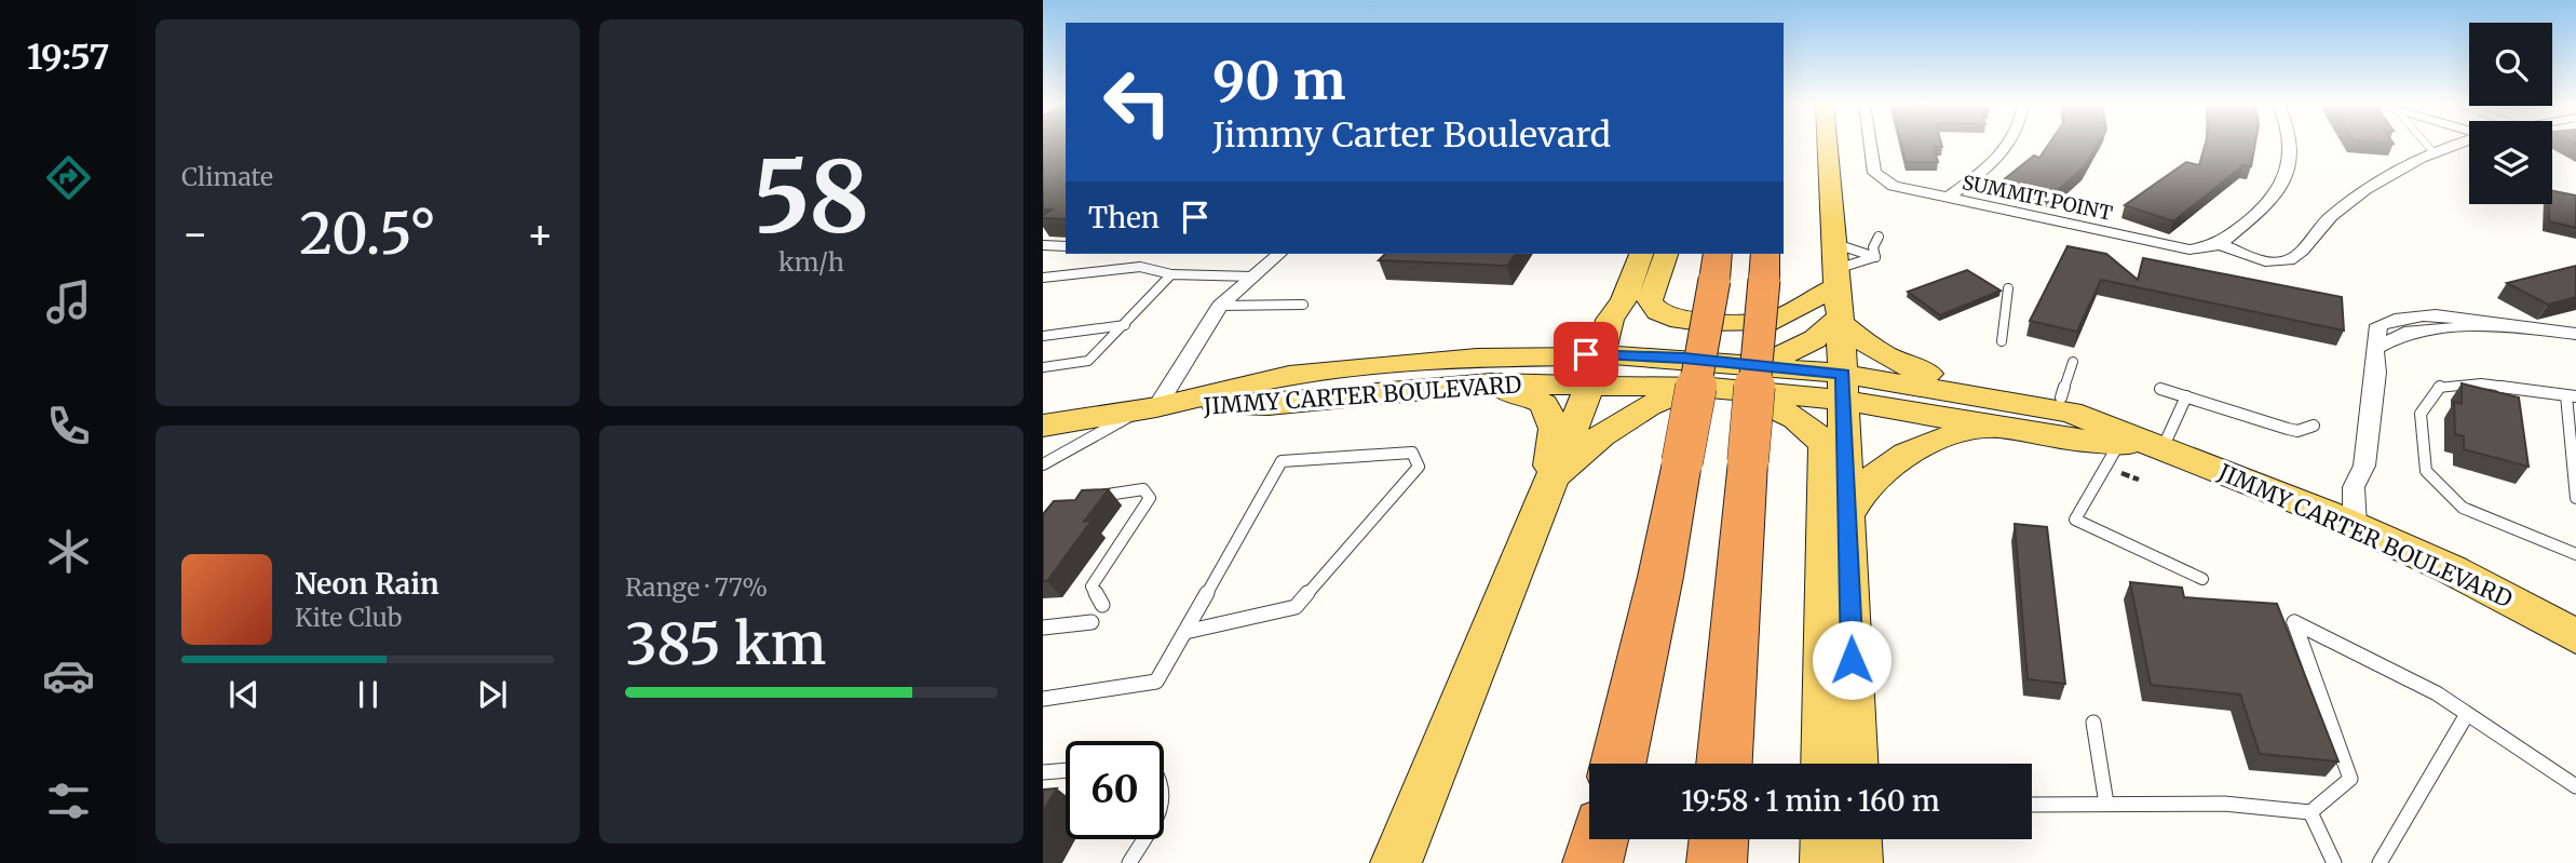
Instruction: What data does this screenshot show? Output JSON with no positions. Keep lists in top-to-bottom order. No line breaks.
{"streets":{"main road":["JIMMY CARTER BOULEVARD"],"street":["SUMMIT POINT"]},"page":{"tabs":"19:57","tile":["Climate",["58","km/h"],["Range · 77%","385 km"]],"turn":["90 m","Jimmy Carter Boulevard"],"then":"Then","heat":["−","20.5°","+"],"song":["Neon Rain","Kite Club"],"limit":"60","trip":"19:58 · 1 min · 160 m"}}
